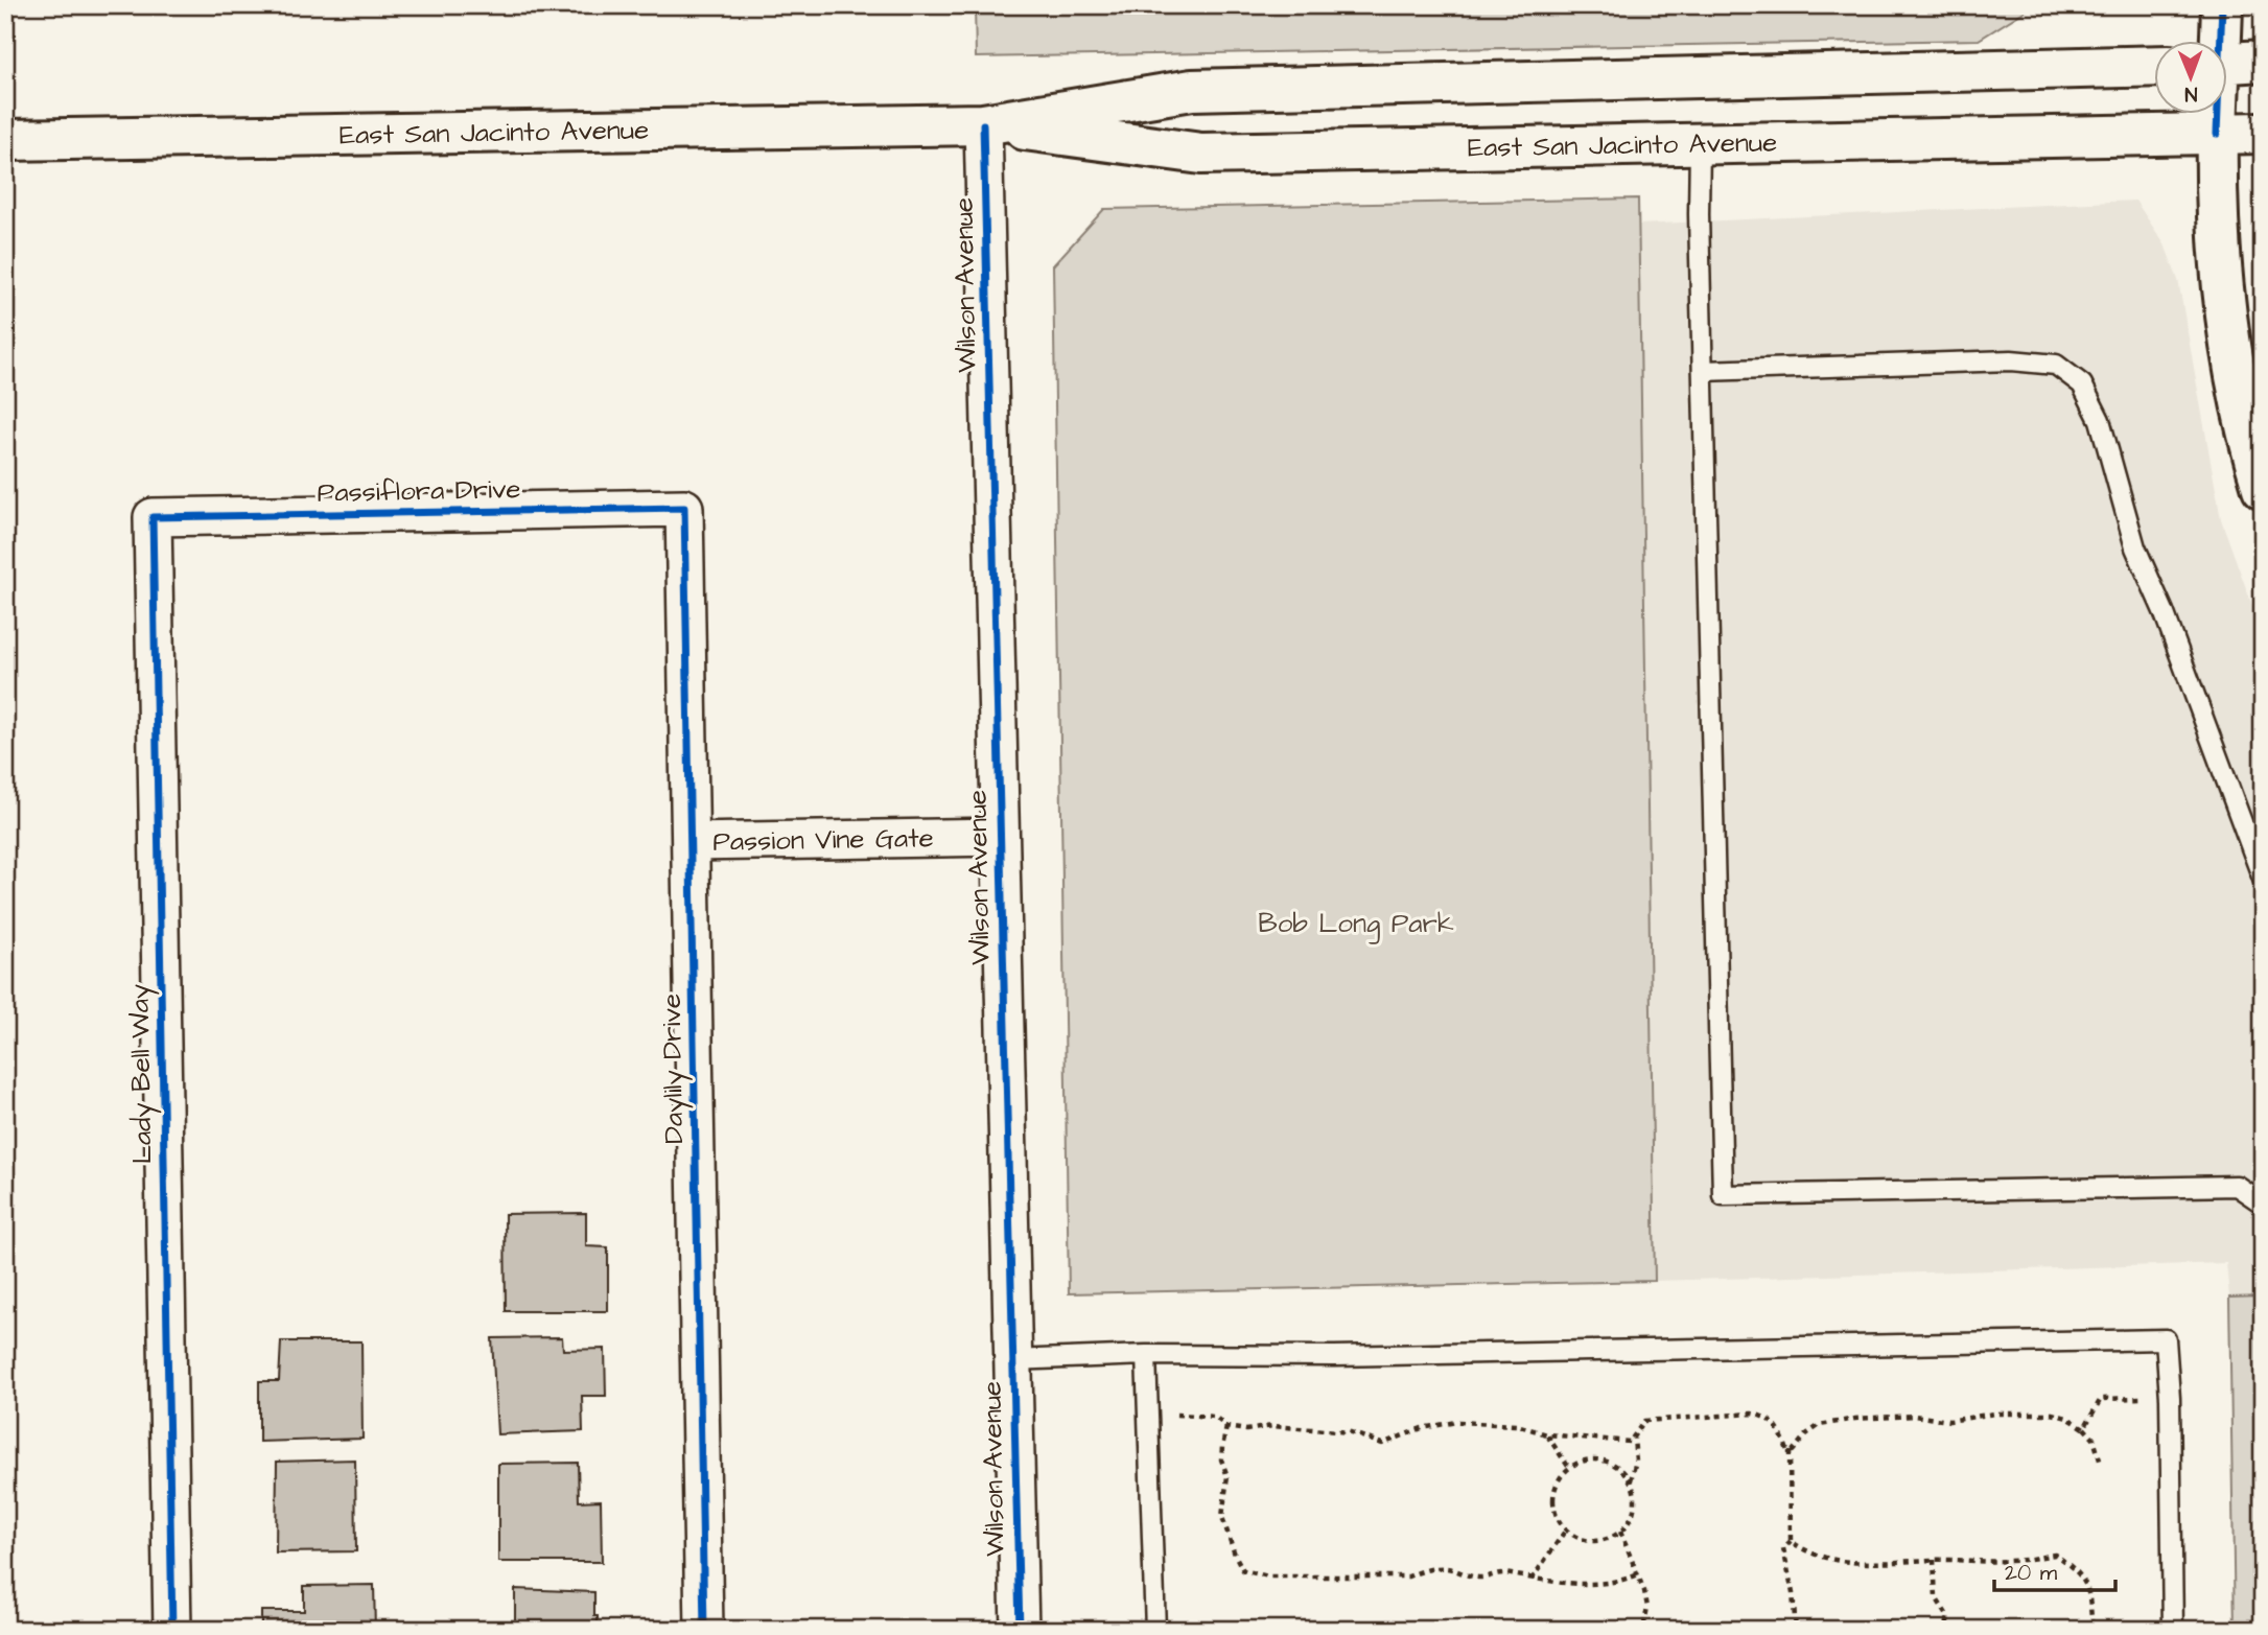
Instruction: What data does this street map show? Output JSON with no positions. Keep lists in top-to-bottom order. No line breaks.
{"streets":{"main road":["East San Jacinto Avenue"],"street":["Wilson Avenue","Passiflora Drive","Passion Vine Gate","Daylily Drive","Lady Bell Way"]},"crossings":[["East San Jacinto Avenue","Wilson Avenue"],["Wilson Avenue","Passion Vine Gate"],["Passiflora Drive","Daylily Drive"],["Passiflora Drive","Lady Bell Way"],["Passion Vine Gate","Daylily Drive"]],"parks":["Bob Long Park"],"scale_bar":"20 m","north":"bottom"}
